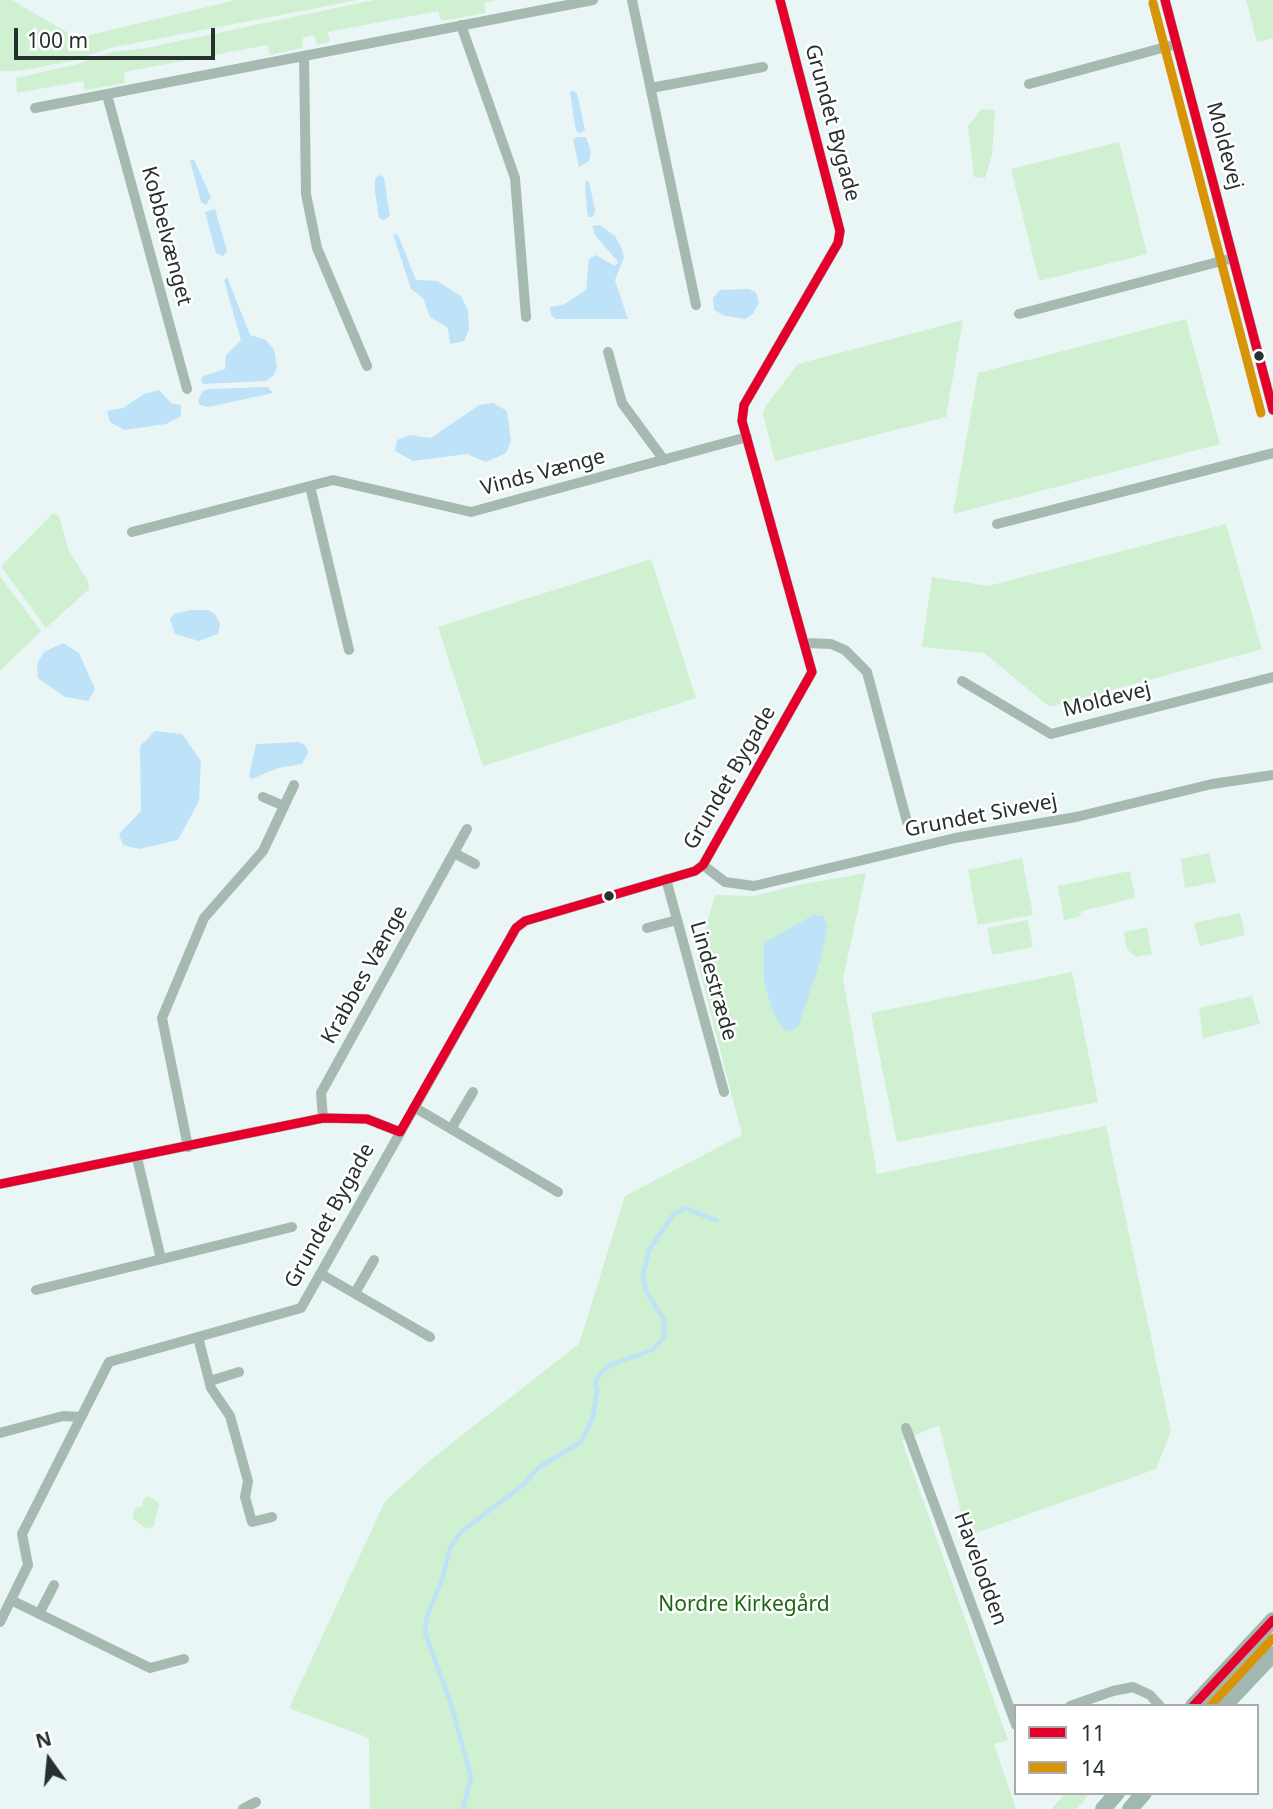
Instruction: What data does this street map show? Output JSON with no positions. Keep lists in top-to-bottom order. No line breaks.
{"streets":{"street":["Grundet Bygade","Moldevej","Kobbelvænget","Vinds Vænge","Grundet Sivevej","Krabbes Vænge","Lindestræde","Havelodden"]},"crossings":[["Grundet Bygade","Vinds Vænge"],["Grundet Bygade","Grundet Sivevej"],["Grundet Bygade","Lindestræde"]],"parks":["Nordre Kirkegård"],"lines":["transit line 11","transit line 14"],"legend":["11","14"],"scale_bar":"100 m","north":"top"}
